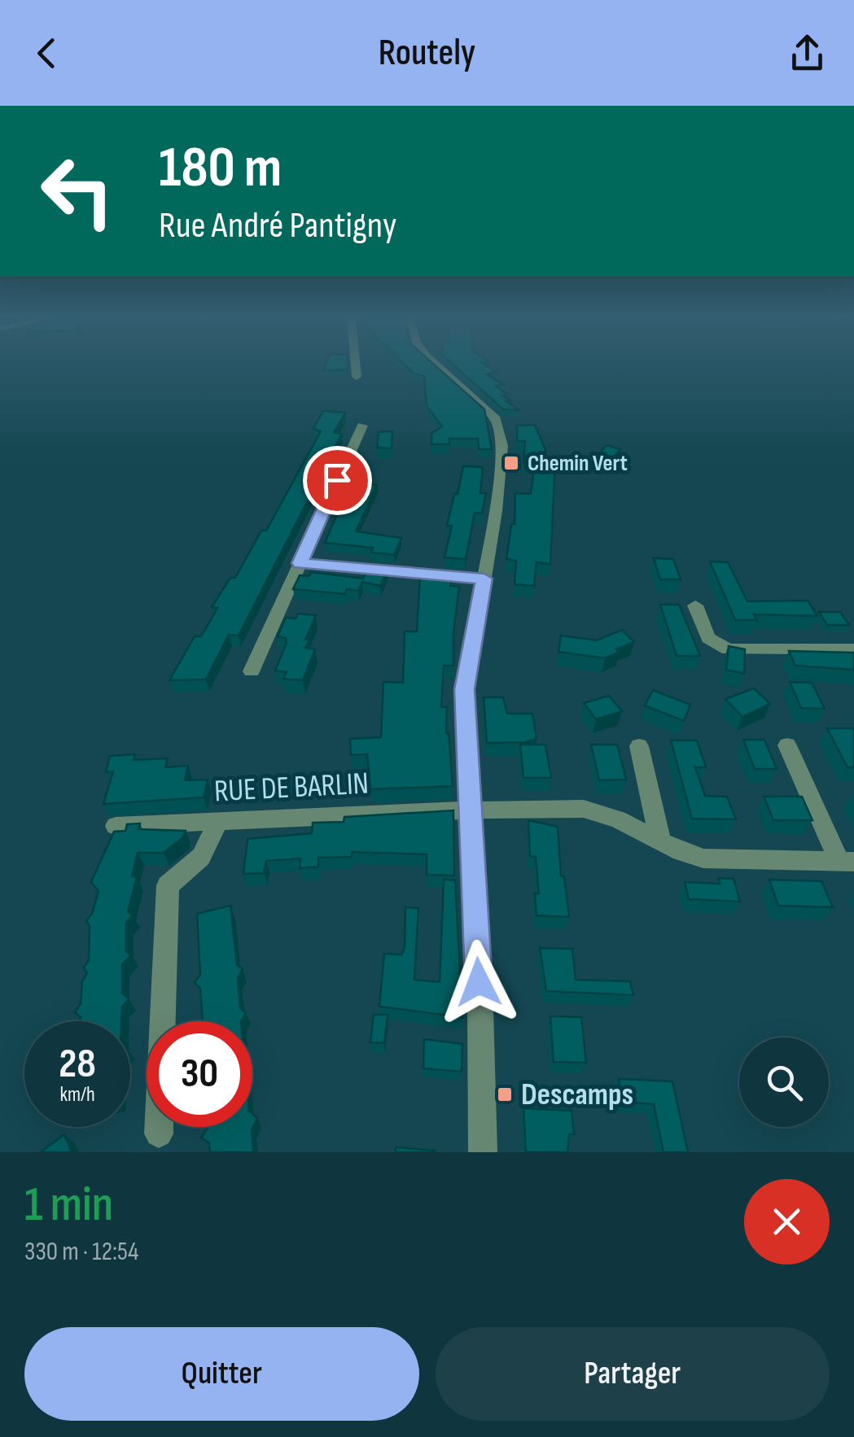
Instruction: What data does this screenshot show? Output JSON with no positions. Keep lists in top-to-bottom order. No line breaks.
{"streets":{"street":["RUE DE BARLIN"]},"places":{"transit":["Chemin Vert","Descamps"]},"page":{"header":"Routely","turn":["180 m","Rue André Pantigny"],"speed":"28 km/h","limit":"30","heading":["1 min","330 m · 12:54"],"buttons":["Quitter","Partager"]}}
